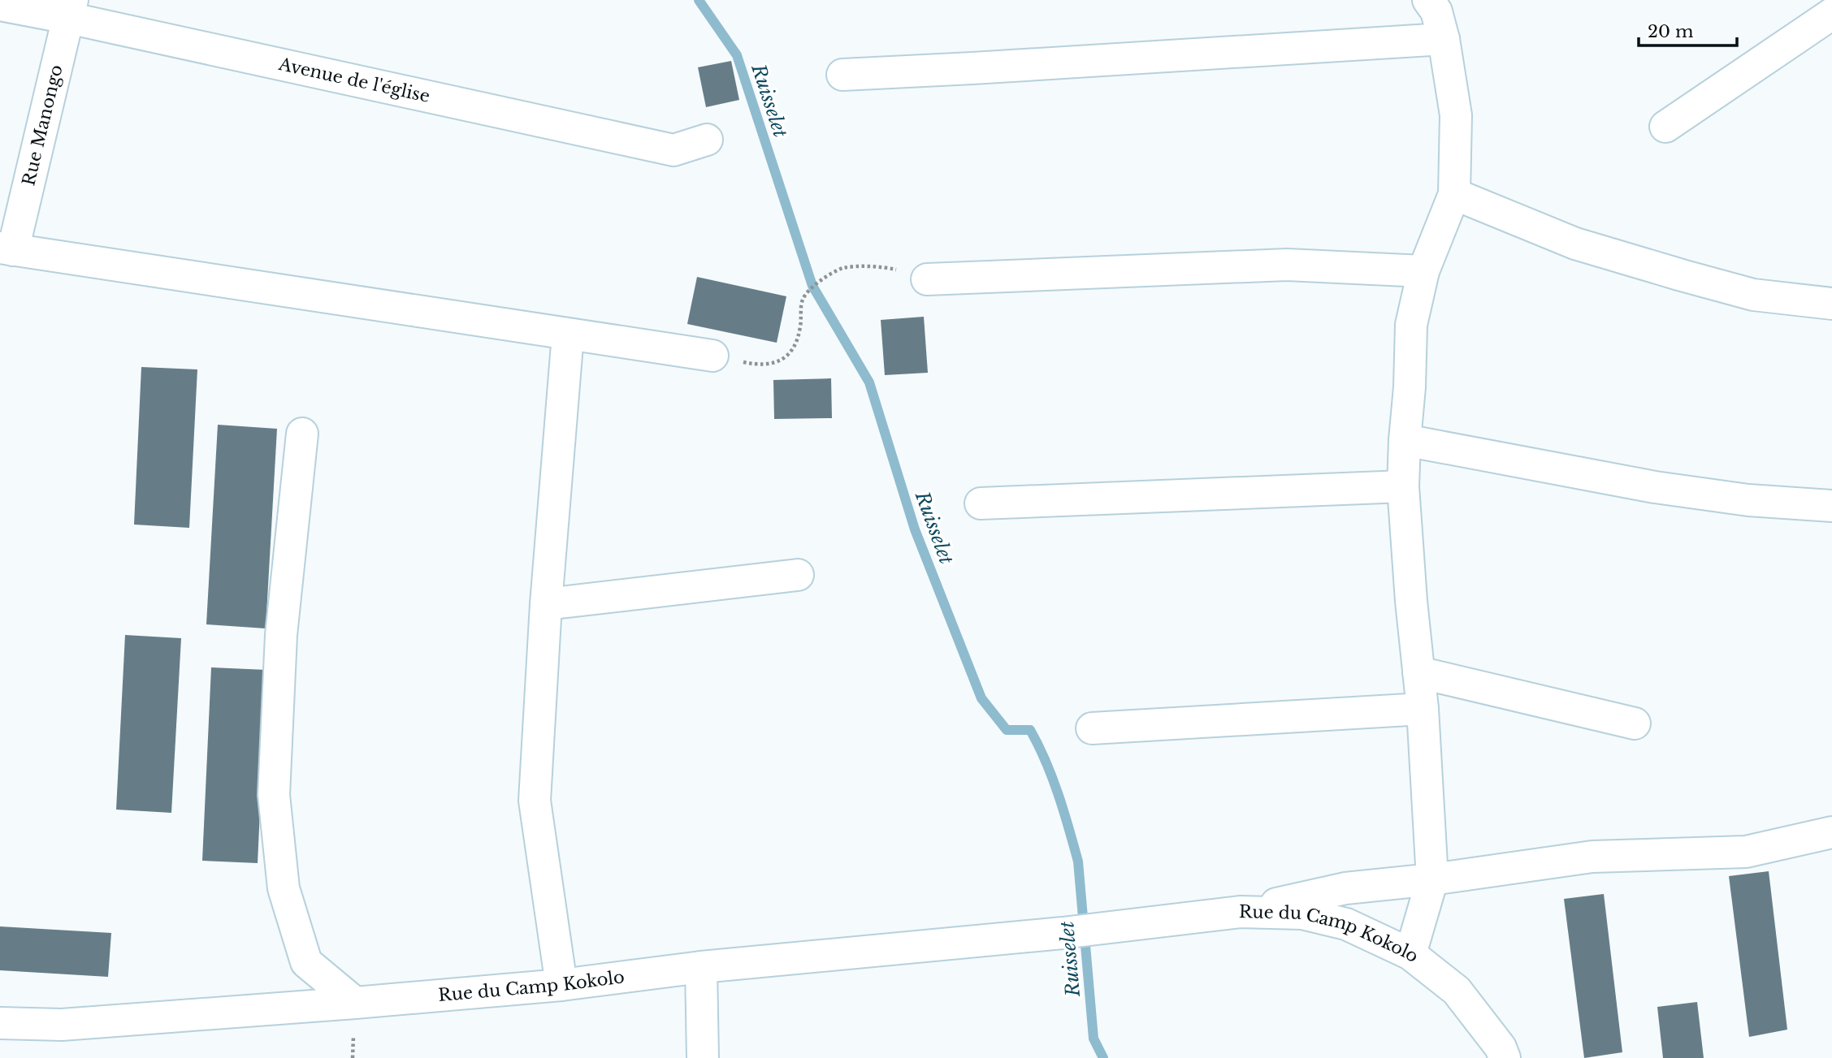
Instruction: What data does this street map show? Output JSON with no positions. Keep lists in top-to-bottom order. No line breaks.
{"streets":{"street":["Avenue de l'église","Rue Manongo","Rue du Camp Kokolo"]},"crossings":[["Avenue de l'église","Rue Manongo"]],"water":["Ruisselet"],"scale_bar":"20 m"}
